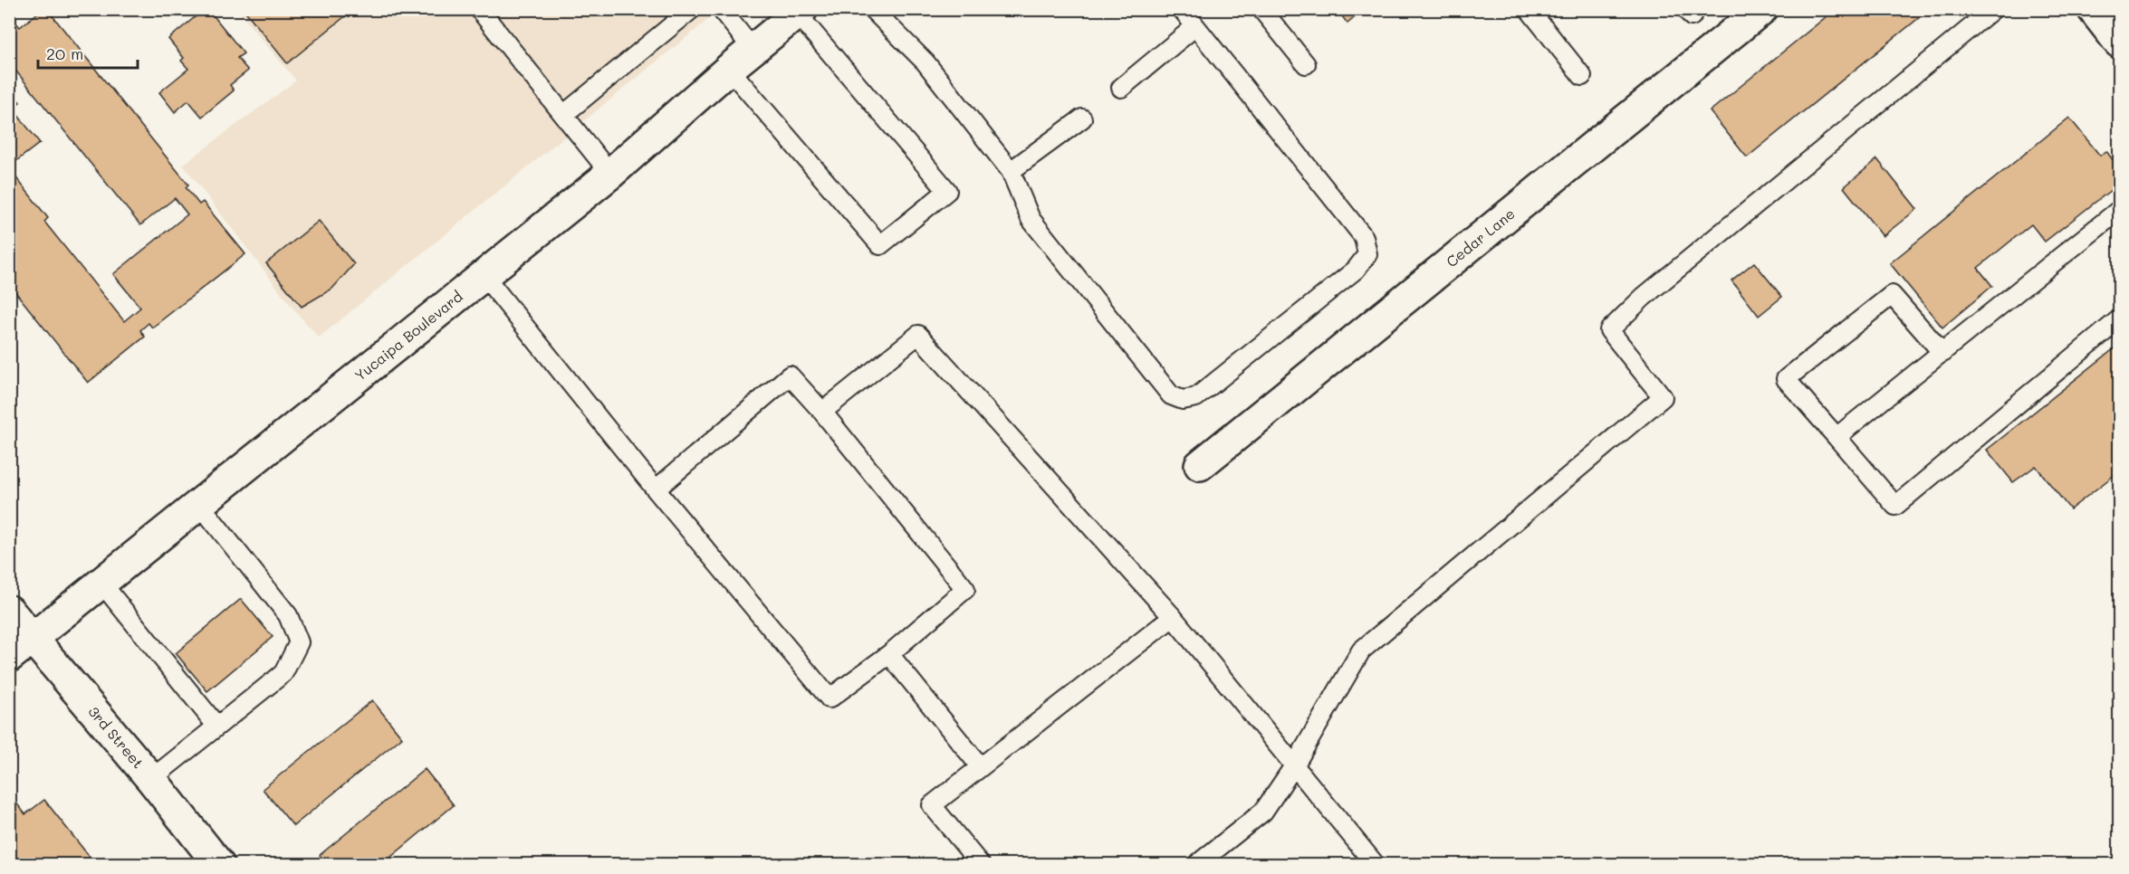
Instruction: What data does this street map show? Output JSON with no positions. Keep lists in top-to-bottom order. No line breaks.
{"streets":{"street":["Cedar Lane","Yucaipa Boulevard","3rd Street"]},"crossings":[["Yucaipa Boulevard","3rd Street"]],"scale_bar":"20 m"}
